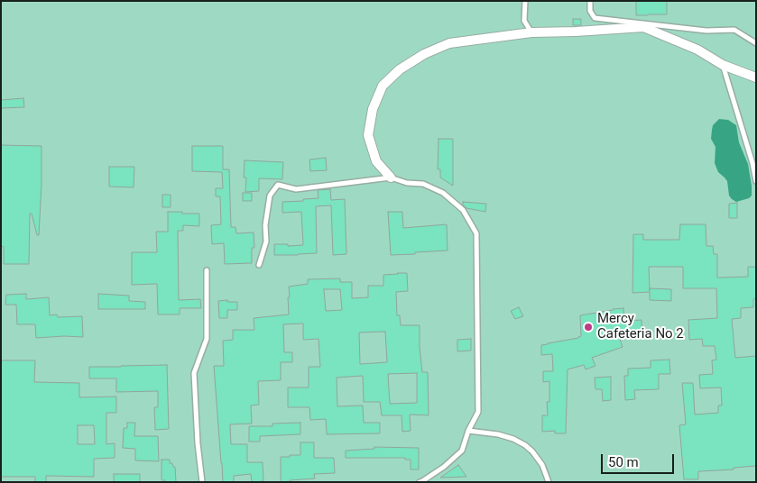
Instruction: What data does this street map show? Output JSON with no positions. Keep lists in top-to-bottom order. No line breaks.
{"places":["Mercy Cafeteria No 2"],"scale_bar":"50 m"}
